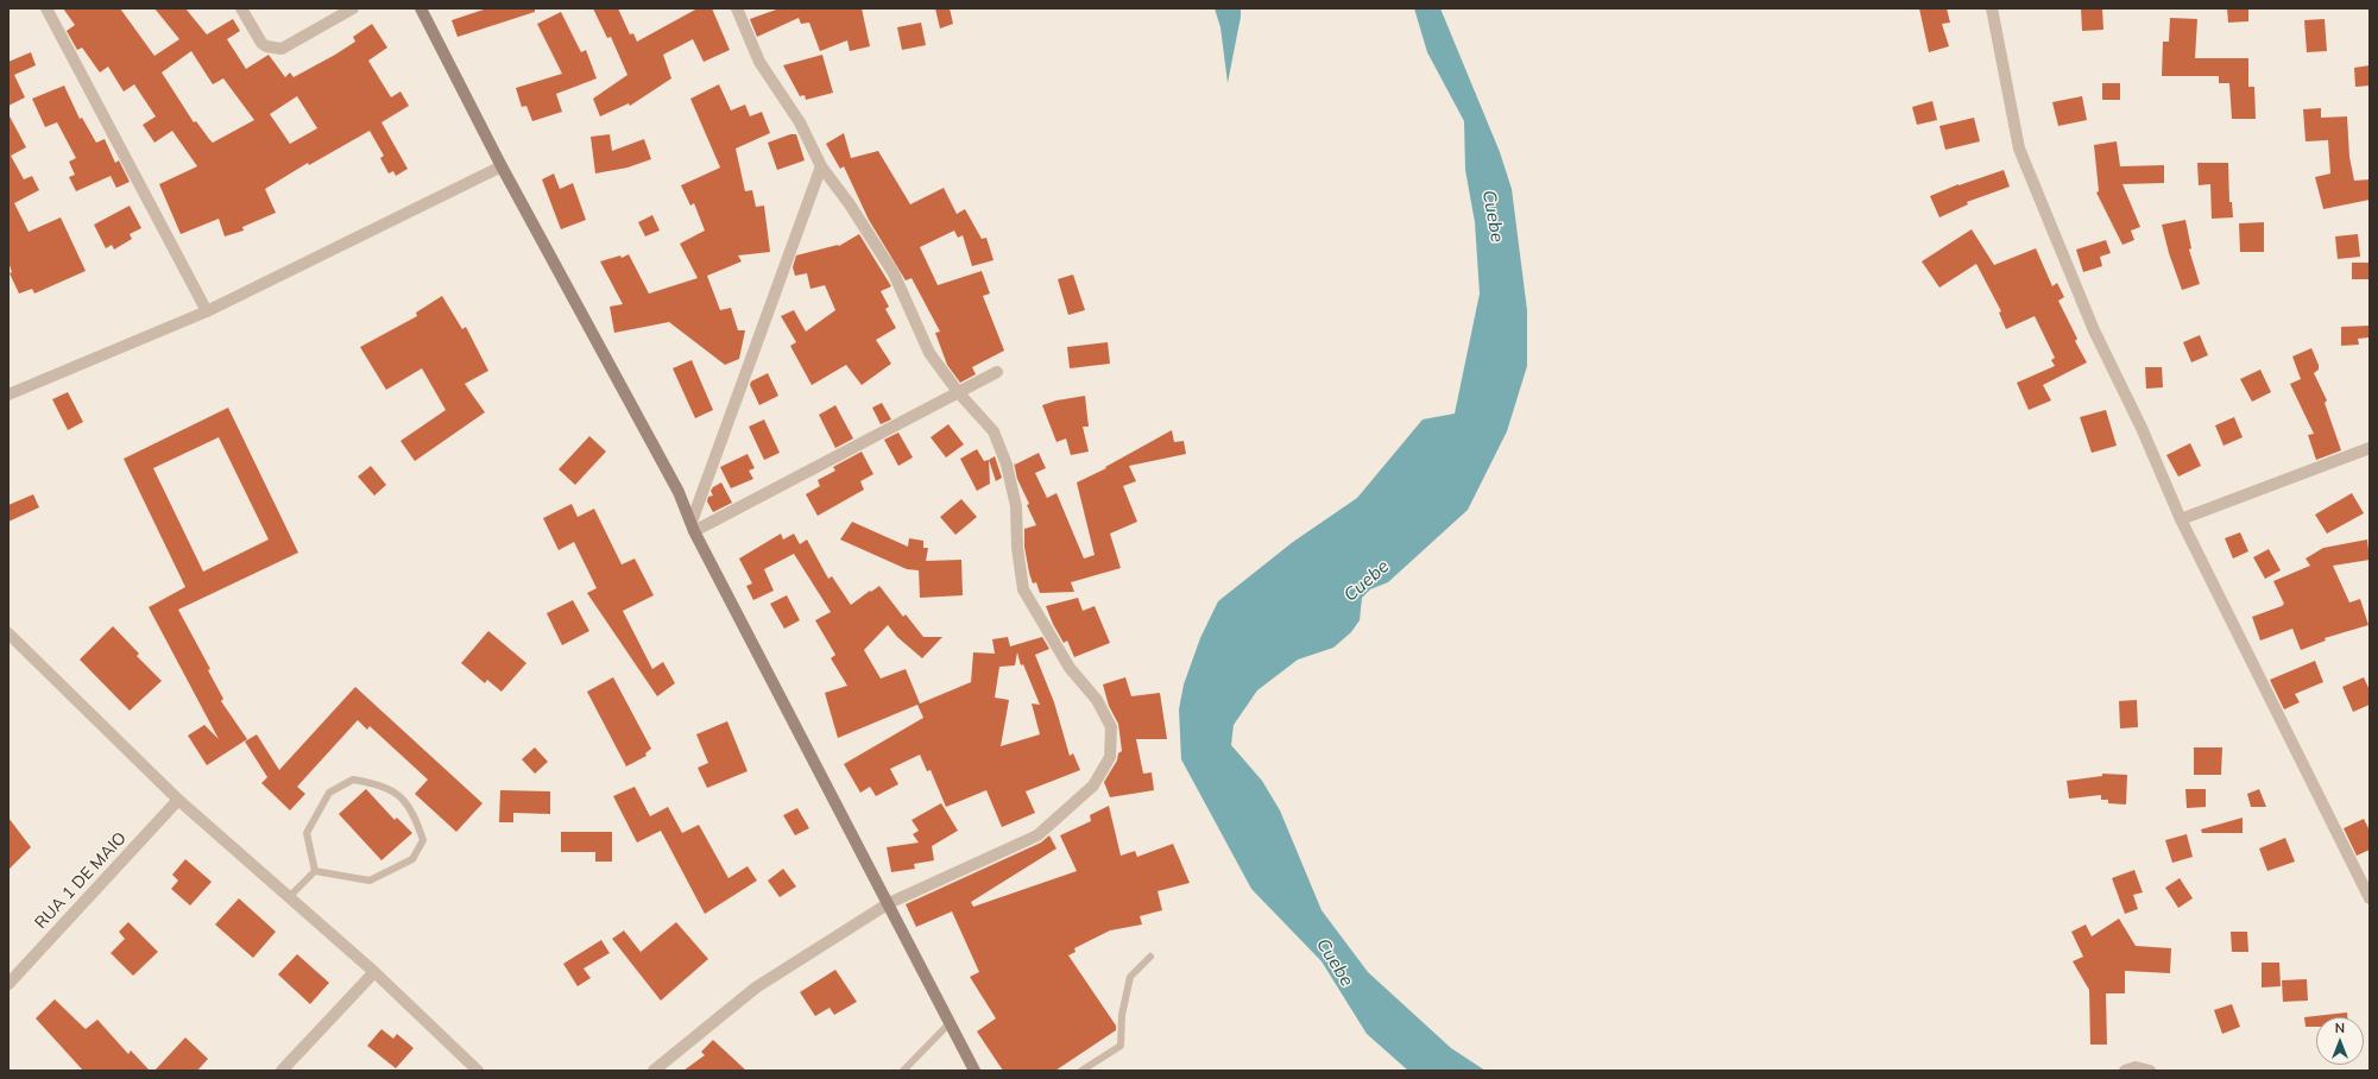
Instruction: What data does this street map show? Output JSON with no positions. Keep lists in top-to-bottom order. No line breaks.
{"streets":{"street":["RUA 1 DE MAIO"]},"water":["Cuebe"],"north":"top"}
